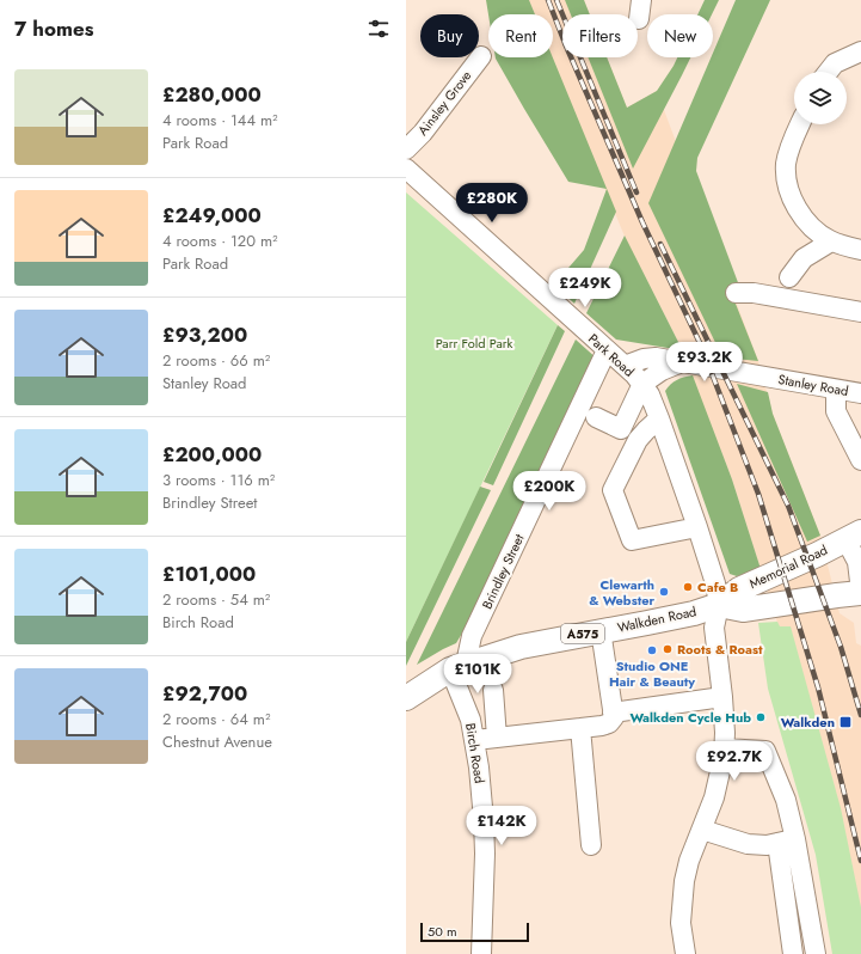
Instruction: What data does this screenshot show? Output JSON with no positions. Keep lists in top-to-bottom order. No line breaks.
{"streets":{"main road":["Memorial Road","Walkden Road","A575"],"street":["Ainsley Grove","Park Road","Stanley Road","Brindley Street","Birch Road"]},"crossings":[["Park Road","Stanley Road"],["Park Road","Memorial Road"],["Park Road","Brindley Street"],["Park Road","Walkden Road"],["Memorial Road","Walkden Road"],["Brindley Street","Walkden Road"],["Brindley Street","Birch Road"],["Walkden Road","Birch Road"]],"parks":["Parr Fold Park"],"places":{"other":["Cafe B","Clewarth & Webster","Roots & Roast","Studio ONE Hair & Beauty","Walkden Cycle Hub"],"transit":["Walkden"]},"scale_bar":"50 m","page":{"heading":"7 homes","chip":["Buy","Rent","Filters","New"],"list":[{"name":"£280,000","note":"4 rooms · 144 m² · Park Road"},{"name":"£249,000","note":"4 rooms · 120 m² · Park Road"},{"name":"£93,200","note":"2 rooms · 66 m² · Stanley Road"},{"name":"£200,000","note":"3 rooms · 116 m² · Brindley Street"},{"name":"£101,000","note":"2 rooms · 54 m² · Birch Road"},{"name":"£92,700","note":"2 rooms · 64 m² · Chestnut Avenue"}],"price":["£280K","£249K","£93.2K","£200K","£101K","£92.7K","£142K"],"scale":"50 m"}}
